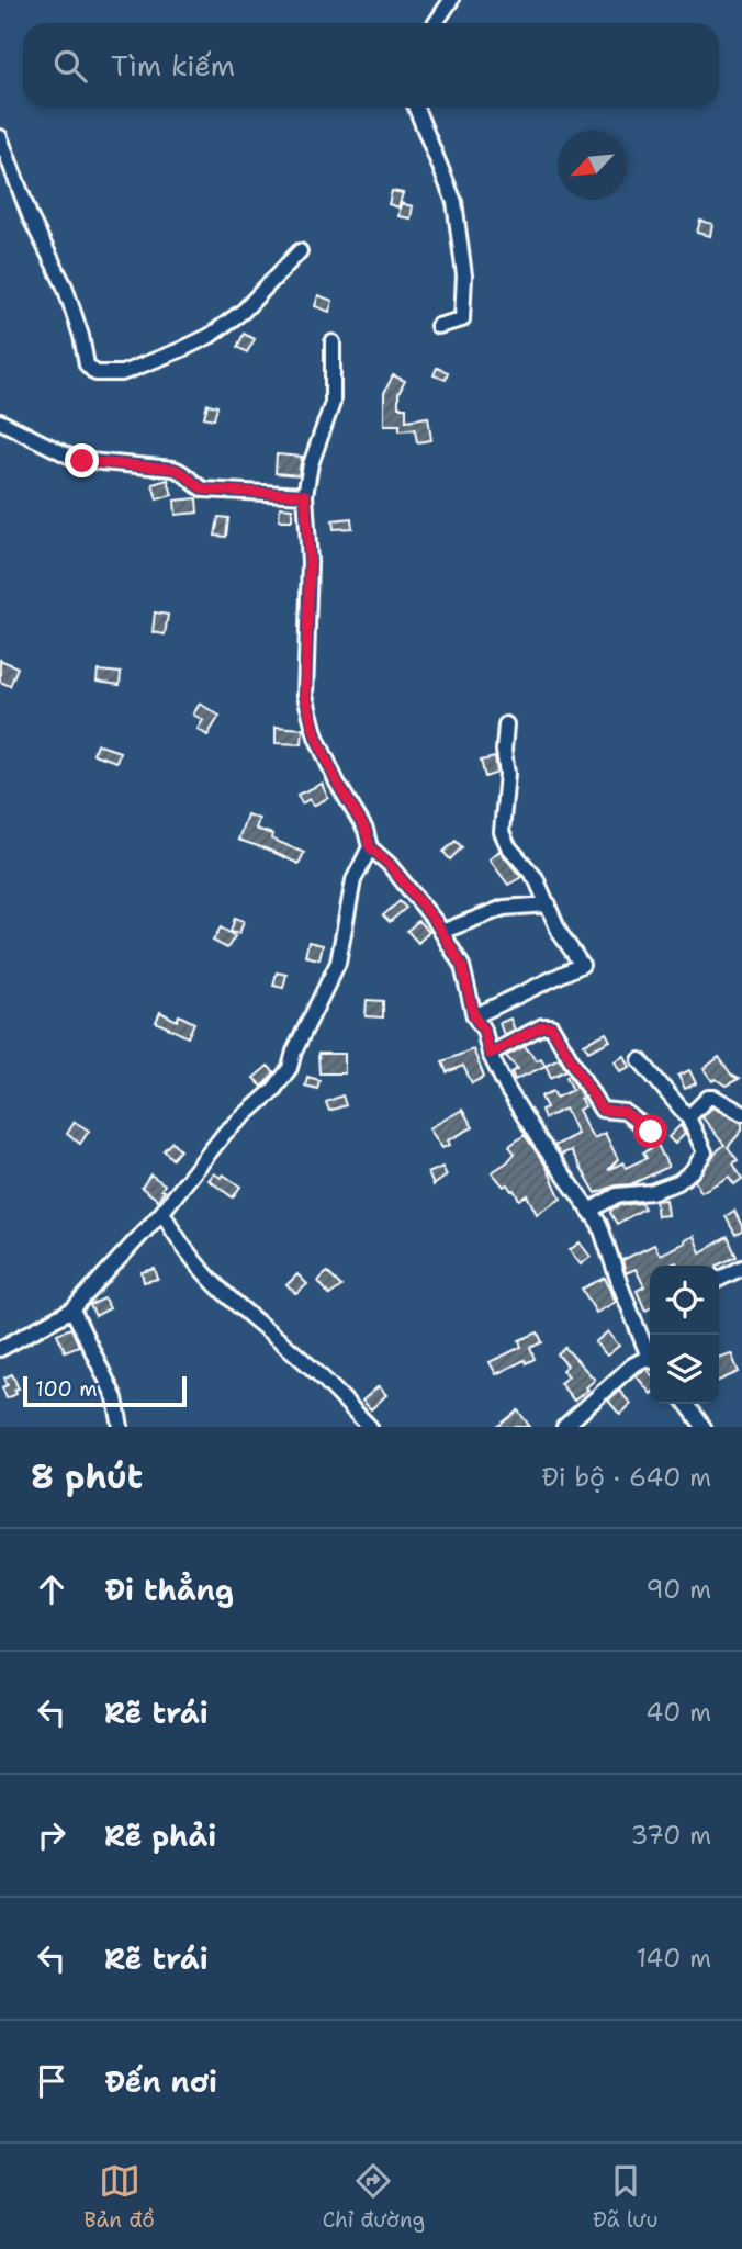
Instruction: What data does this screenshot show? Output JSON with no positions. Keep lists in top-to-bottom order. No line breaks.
{"scale_bar":"100 m","north":"bottom left","page":{"search":"Tìm kiếm","scale":"100 m","heading":["8 phút","Đi bộ · 640 m"],"list":[["Đi thẳng","90 m"],["Rẽ trái","40 m"],["Rẽ phải","370 m"],["Rẽ trái","140 m"],"Đến nơi"],"nav":["Bản đồ","Chỉ đường","Đã lưu"]}}
